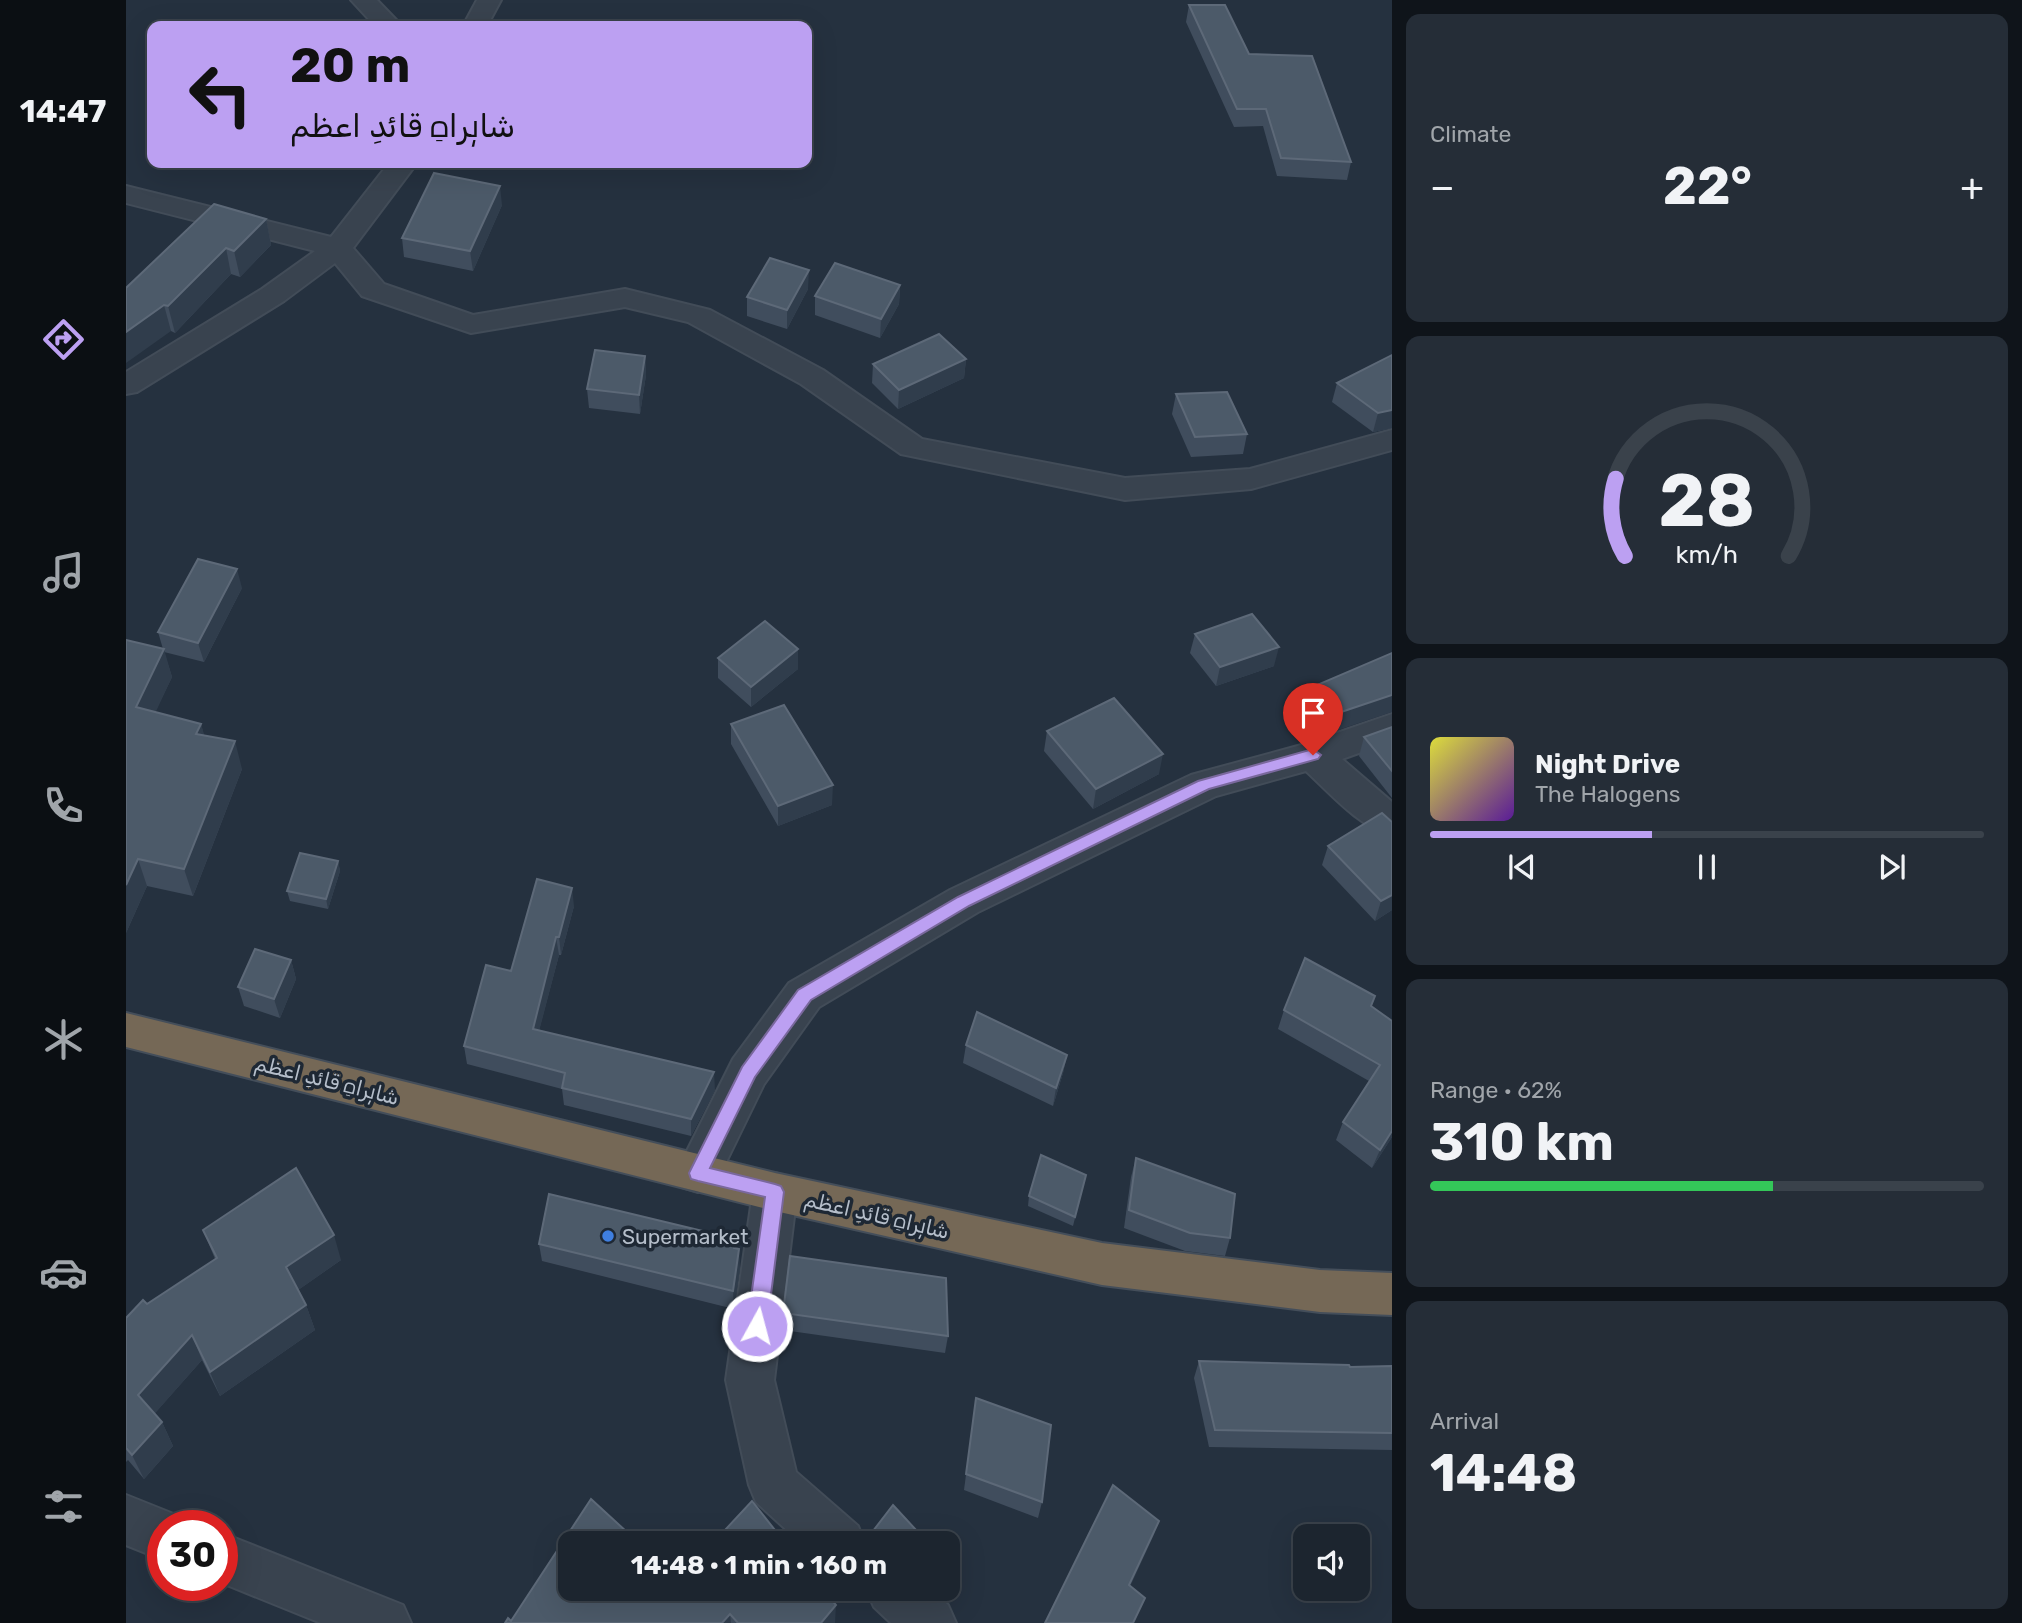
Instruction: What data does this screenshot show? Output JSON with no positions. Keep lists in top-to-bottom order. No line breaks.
{"streets":{"highway":["شاہراہِ قائدِ اعظم"]},"places":["Supermarket"],"page":{"tabs":"14:47","tile":["Climate",["Range · 62%","310 km"],["Arrival","14:48"]],"turn":["20 m","شاہراہِ قائدِ اعظم"],"heat":["−","22°","+"],"song":["Night Drive","The Halogens"],"limit":"30","trip":"14:48 · 1 min · 160 m","gauge":["28","km/h"]}}
